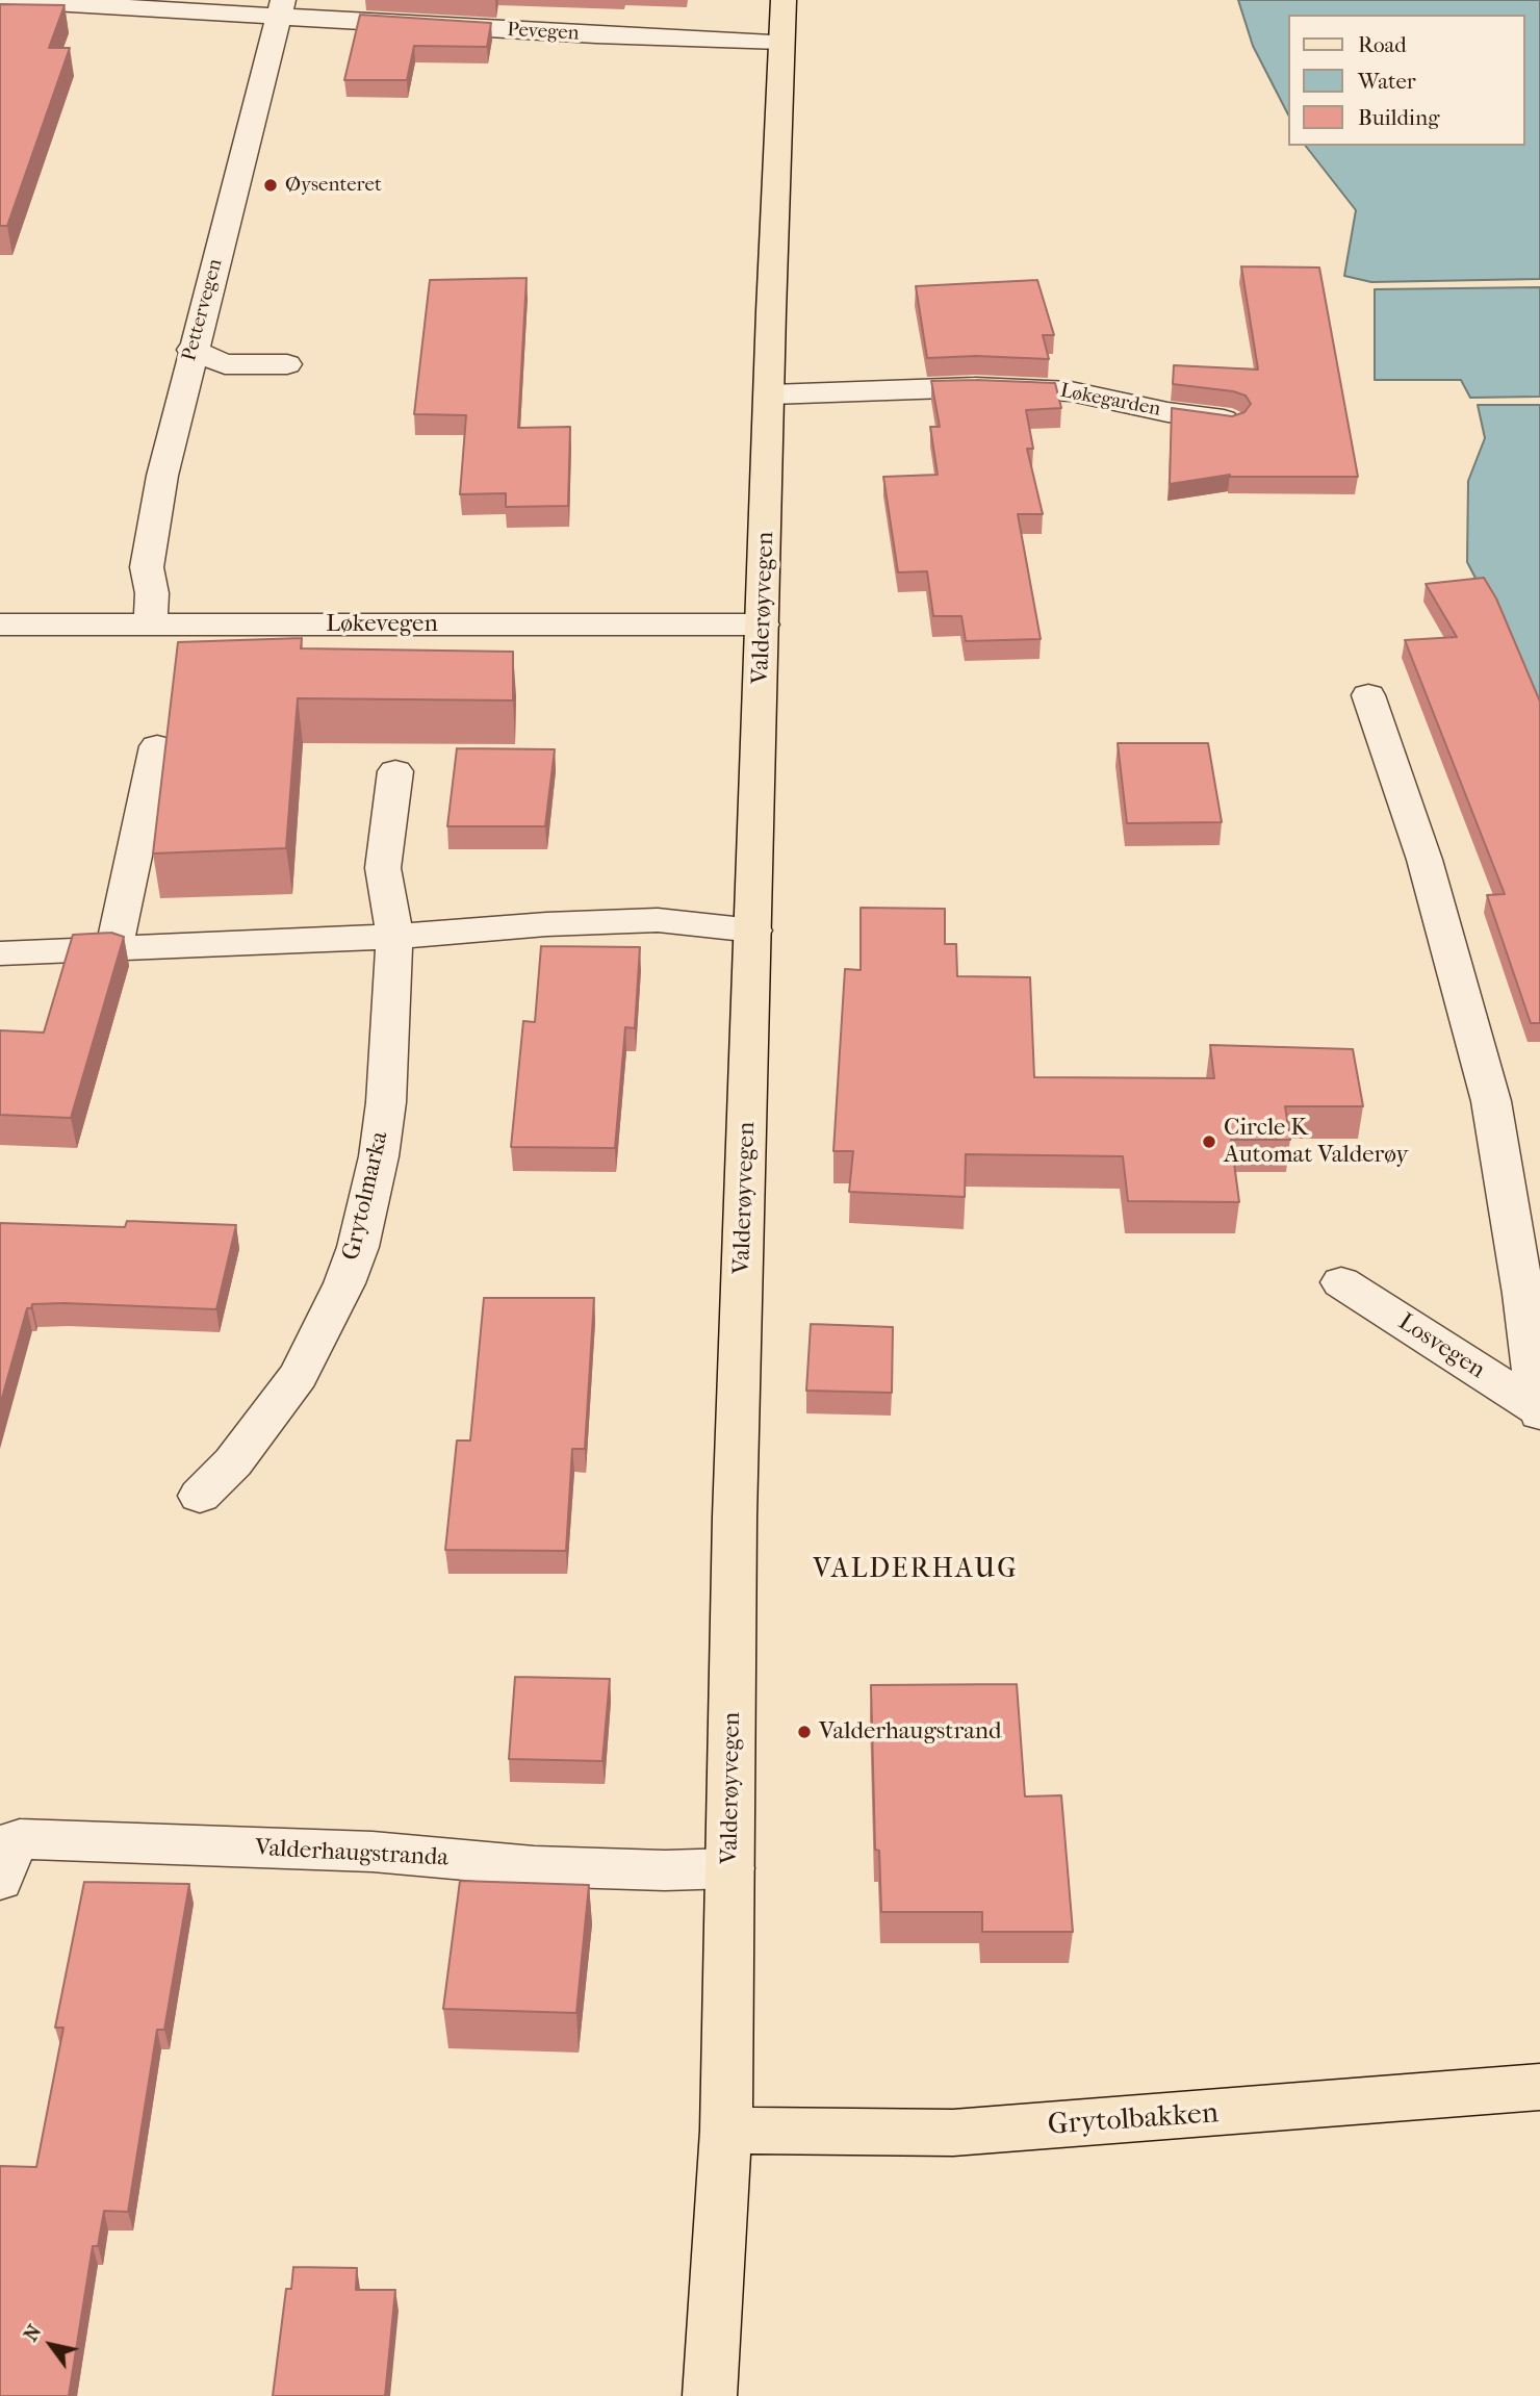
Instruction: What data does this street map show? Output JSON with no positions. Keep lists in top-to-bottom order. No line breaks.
{"streets":{"main road":["Valderøyvegen","Grytolbakken"],"street":["Pevegen","Pettervegen","Løkegarden","Løkevegen","Grytolmarka","Losvegen","Valderhaugstranda"]},"crossings":[["Pevegen","Pettervegen"],["Pevegen","Valderøyvegen"],["Pettervegen","Løkevegen"],["Løkegarden","Valderøyvegen"],["Valderøyvegen","Løkevegen"],["Valderøyvegen","Valderhaugstranda"],["Valderøyvegen","Grytolbakken"]],"districts":["VALDERHAUG"],"places":["Øysenteret","Circle K Automat Valderøy","Valderhaugstrand"],"legend":["Road","Water","Building"],"north":"top left"}
